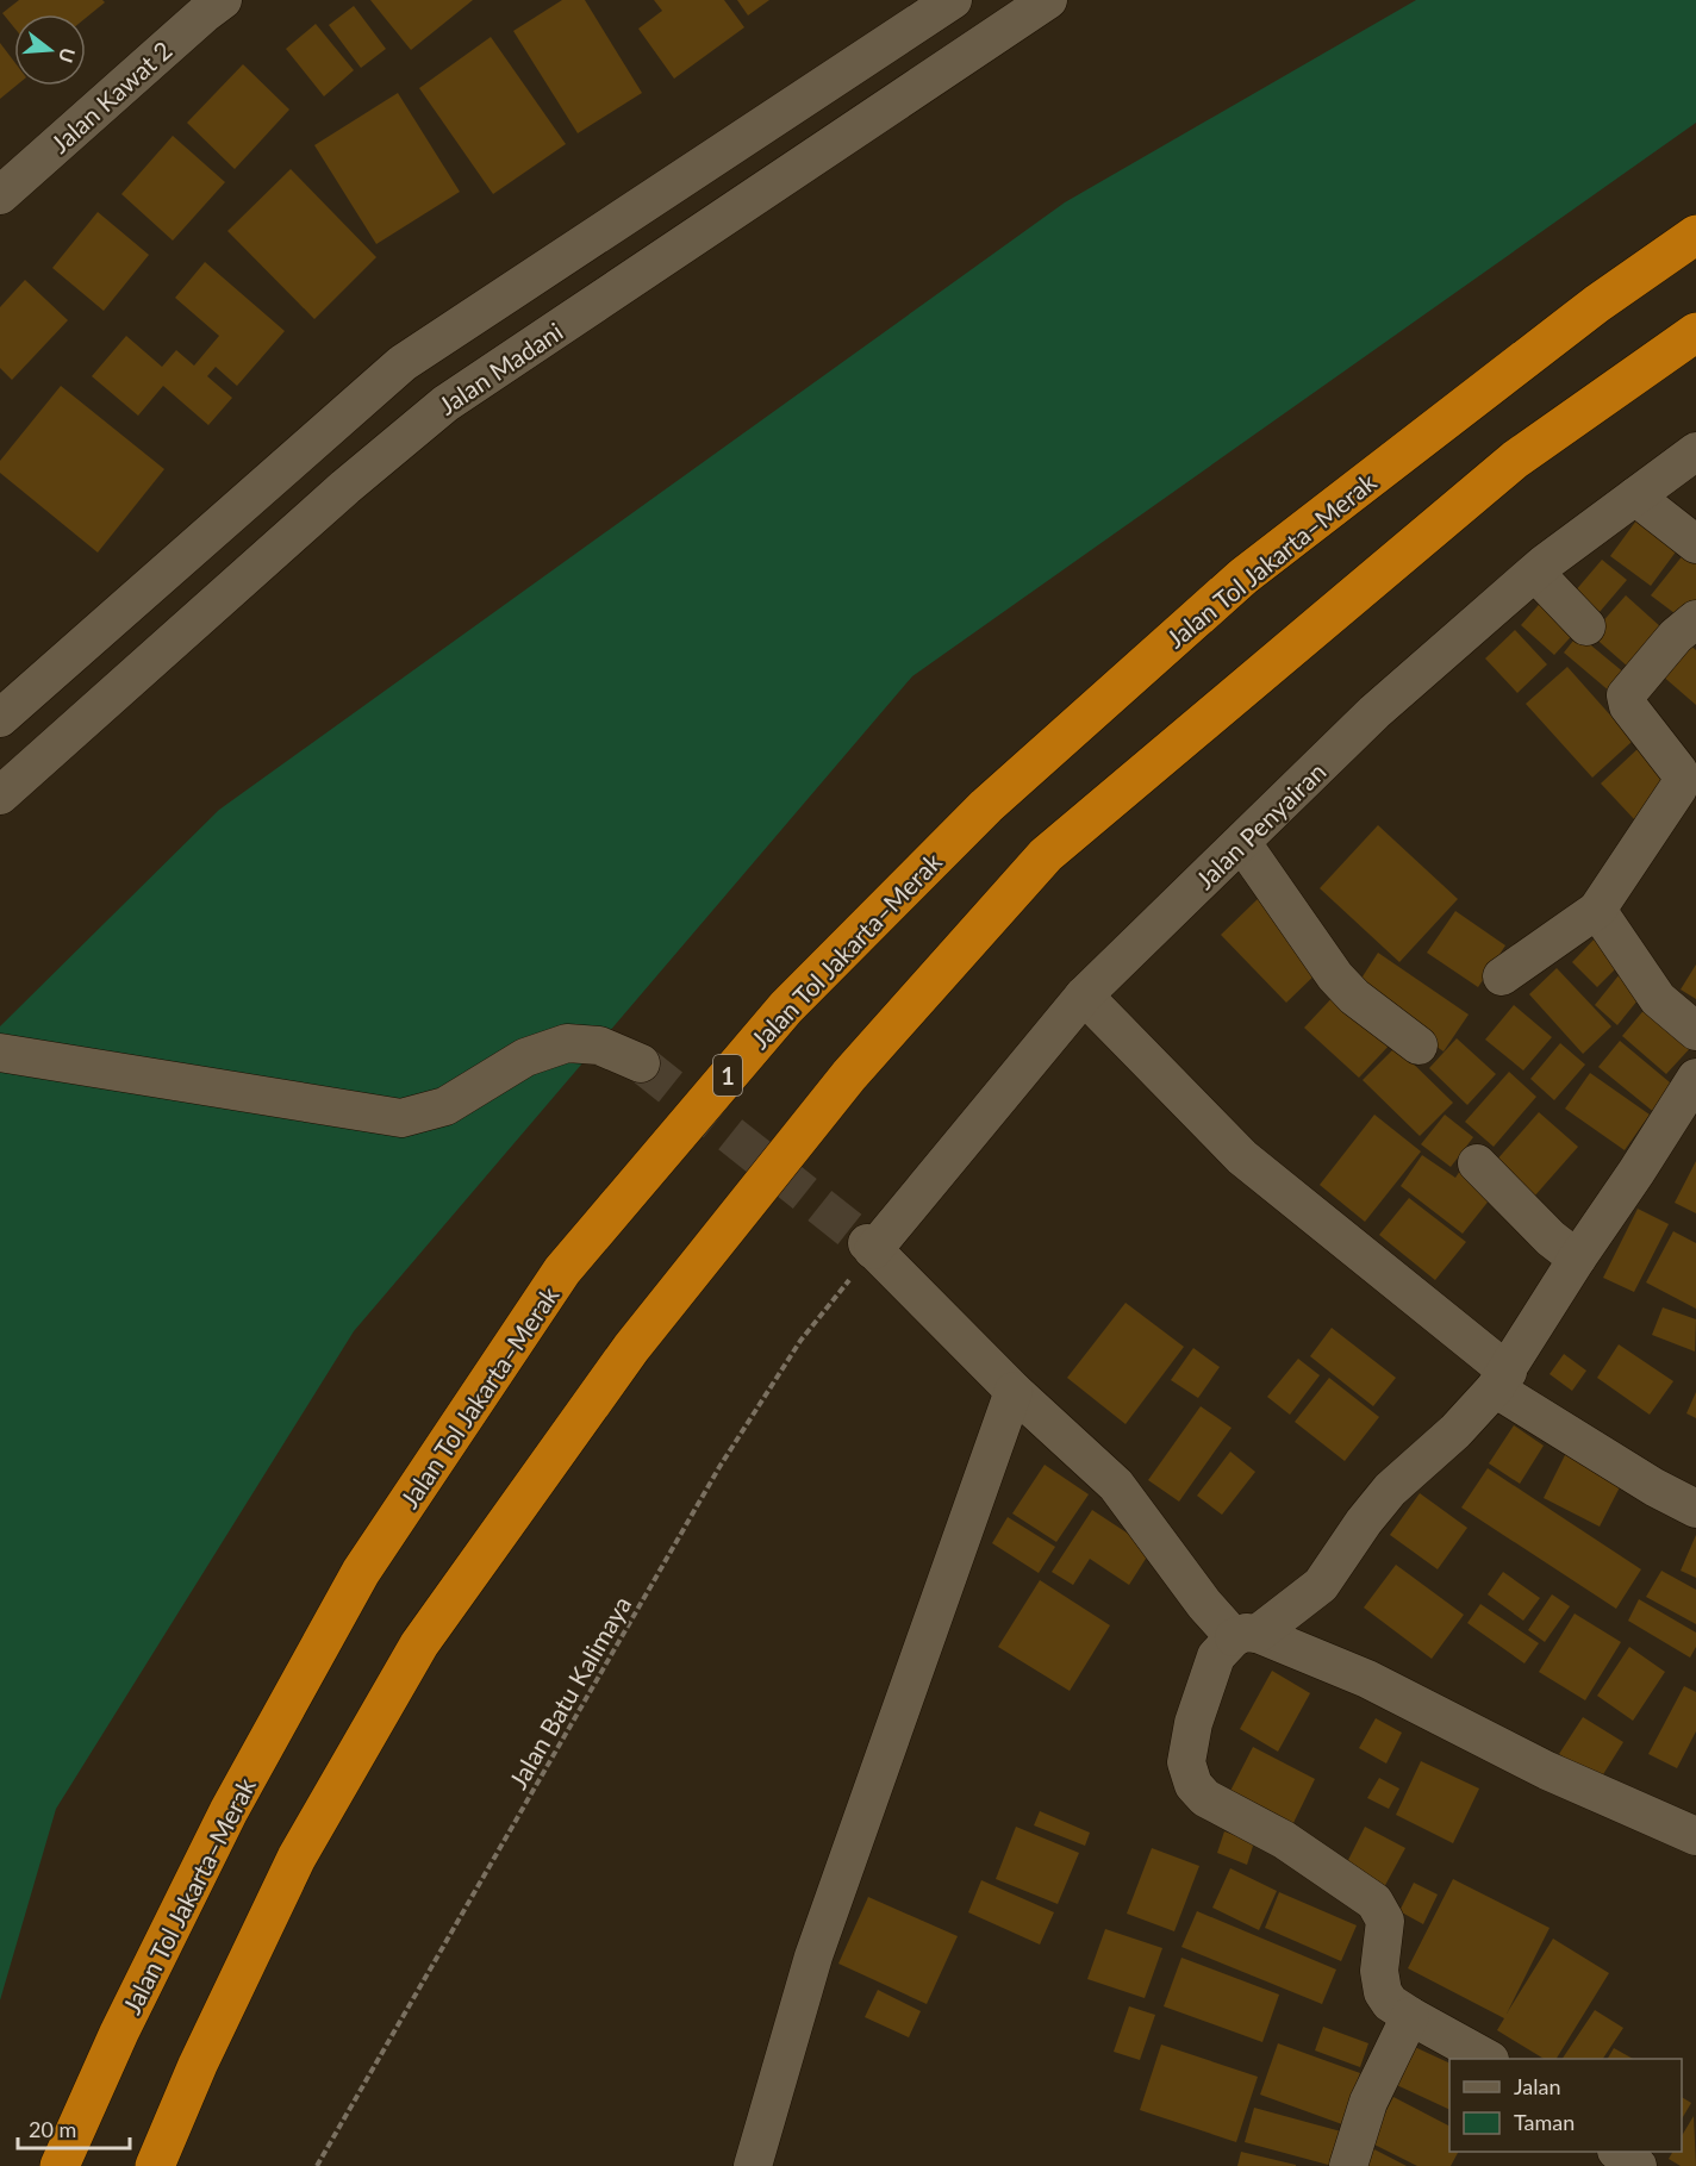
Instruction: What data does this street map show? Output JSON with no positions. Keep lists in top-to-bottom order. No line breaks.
{"streets":{"highway":["Jalan Tol Jakarta–Merak","1"],"street":["Jalan Kawat 2","Jalan Madani","Jalan Penyairan"],"path":["Jalan Batu Kalimaya"]},"crossings":[["Jalan Penyairan","Jalan Batu Kalimaya"]],"legend":["Jalan","Taman"],"scale_bar":"20 m","north":"right"}
